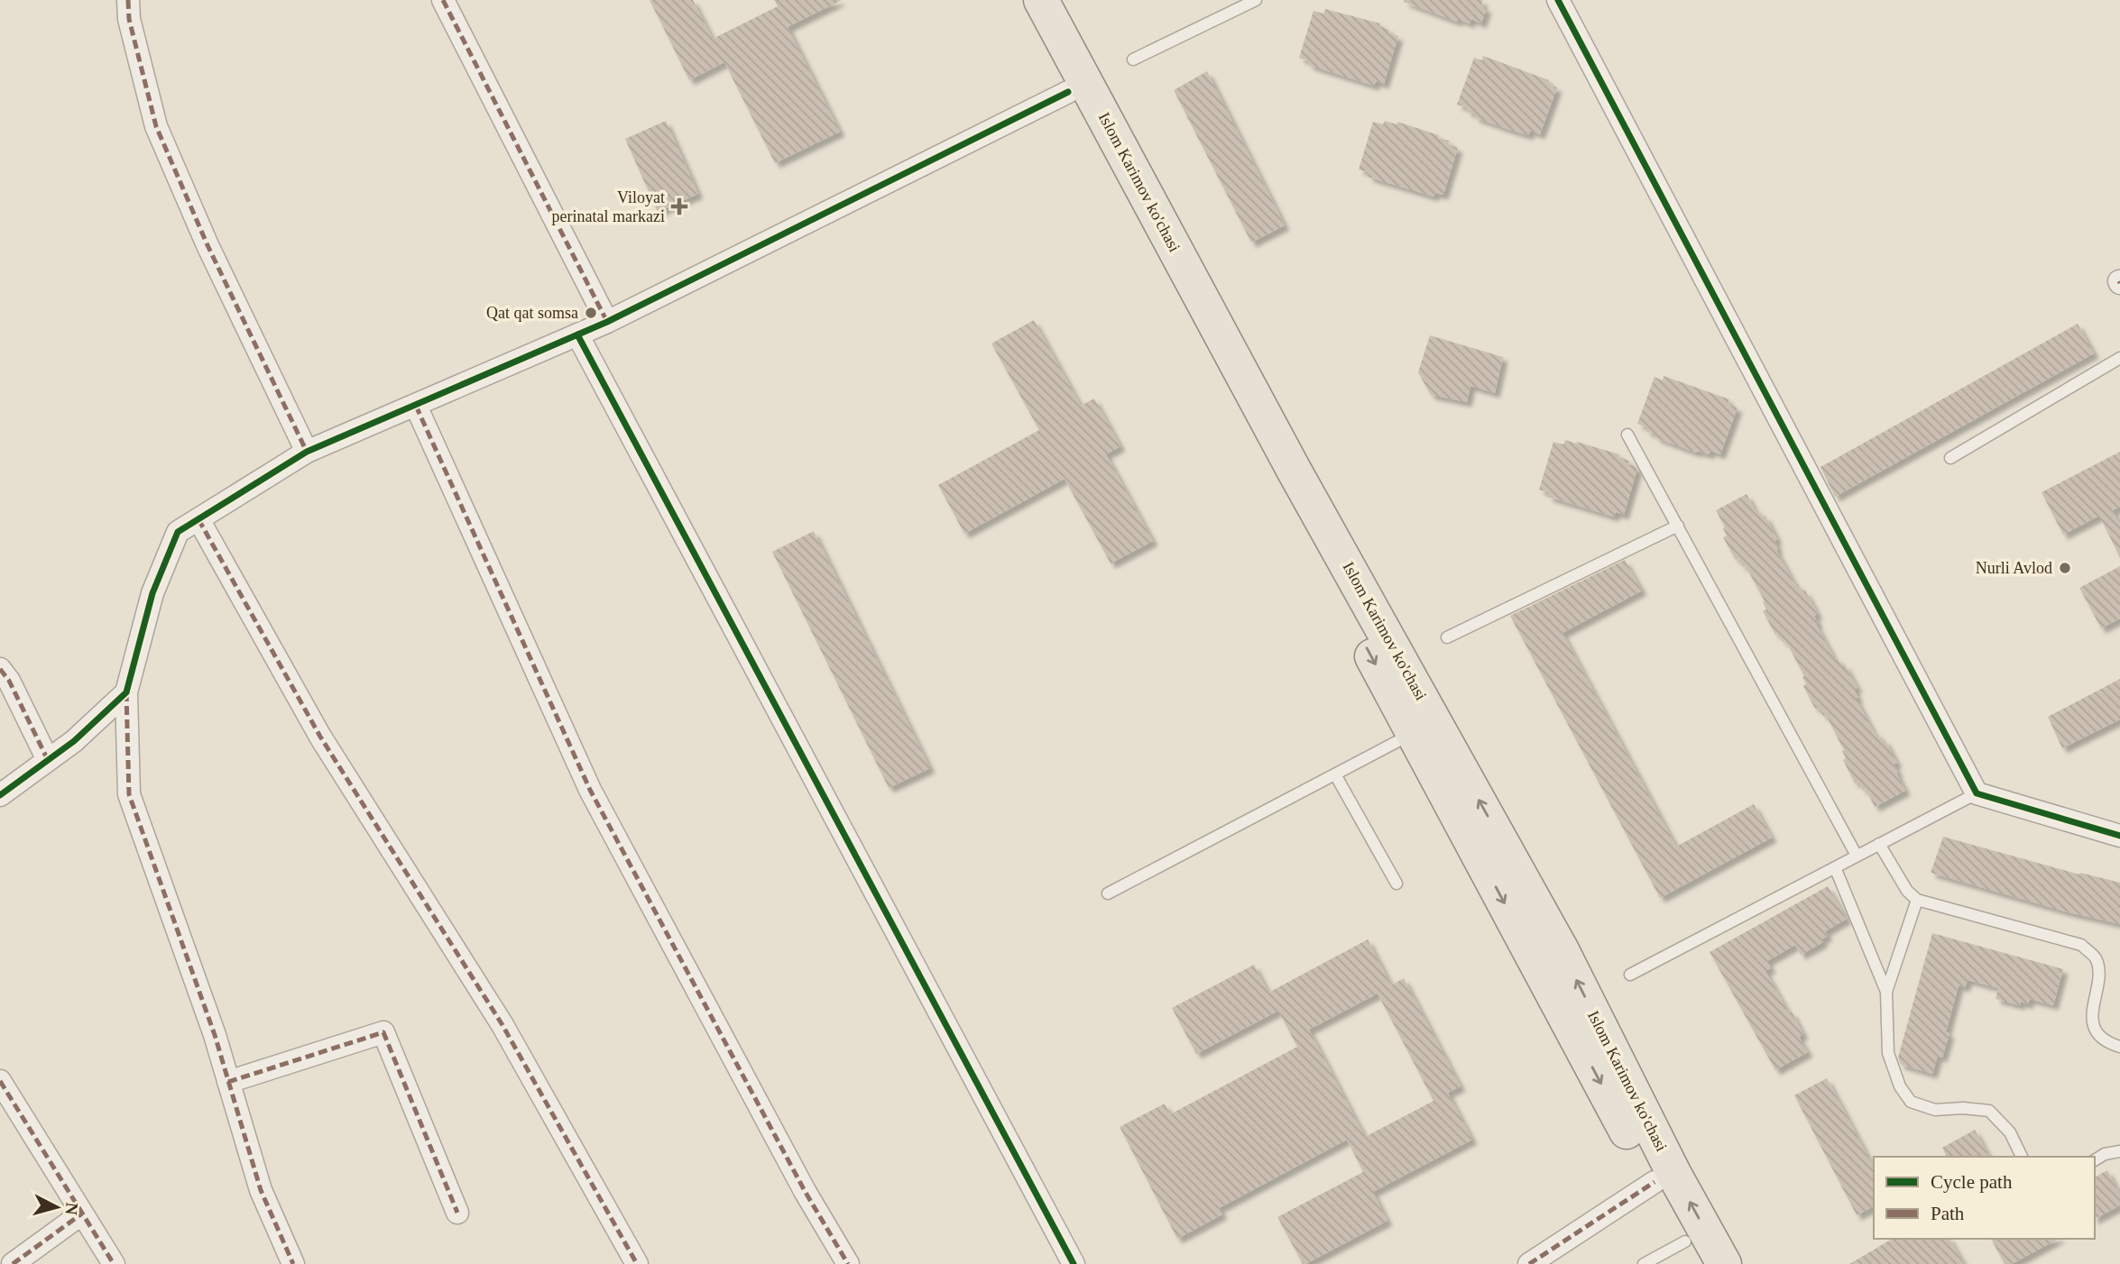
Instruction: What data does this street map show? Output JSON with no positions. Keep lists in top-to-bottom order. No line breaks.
{"streets":{"main road":["Islom Karimov ko'chasi"]},"places":{"health":["Viloyat perinatal markazi"],"other":["Qat qat somsa","Nurli Avlod"]},"legend":["Cycle path","Path"],"north":"right"}
